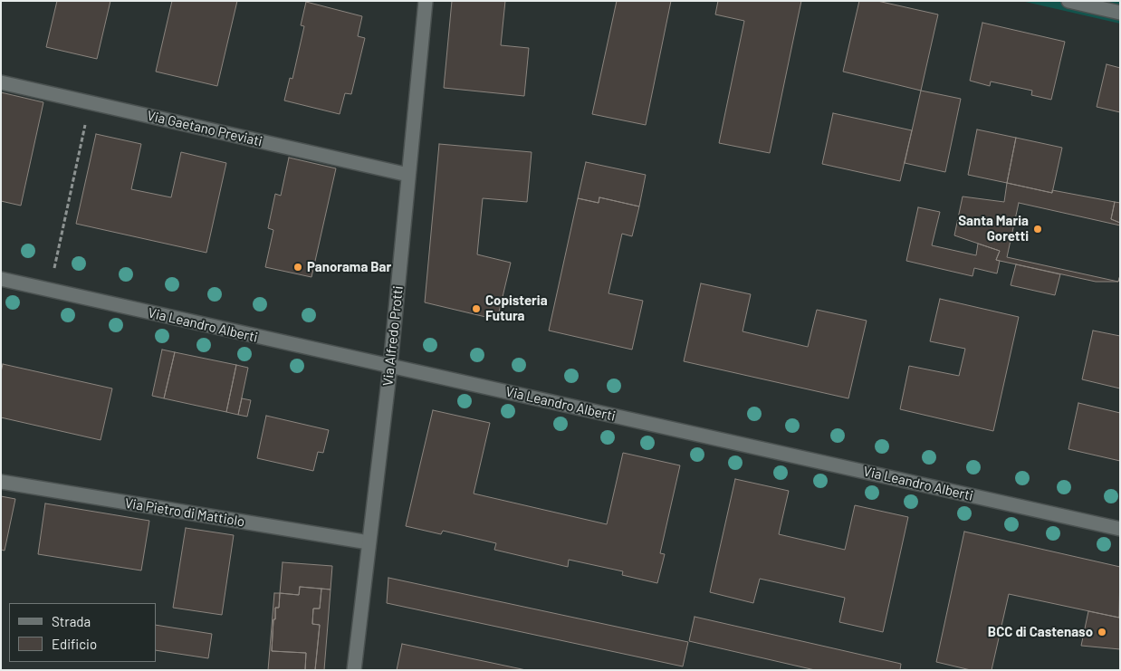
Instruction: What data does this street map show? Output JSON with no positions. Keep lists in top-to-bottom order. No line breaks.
{"streets":{"street":["Via Gaetano Previati","Via Leandro Alberti","Via Alfredo Protti","Via Pietro di Mattiolo"]},"crossings":[["Via Gaetano Previati","Via Alfredo Protti"],["Via Leandro Alberti","Via Alfredo Protti"],["Via Alfredo Protti","Via Pietro di Mattiolo"]],"places":["Santa Maria Goretti","Panorama Bar","Copisteria Futura","BCC di Castenaso"],"legend":["Strada","Edificio"]}
